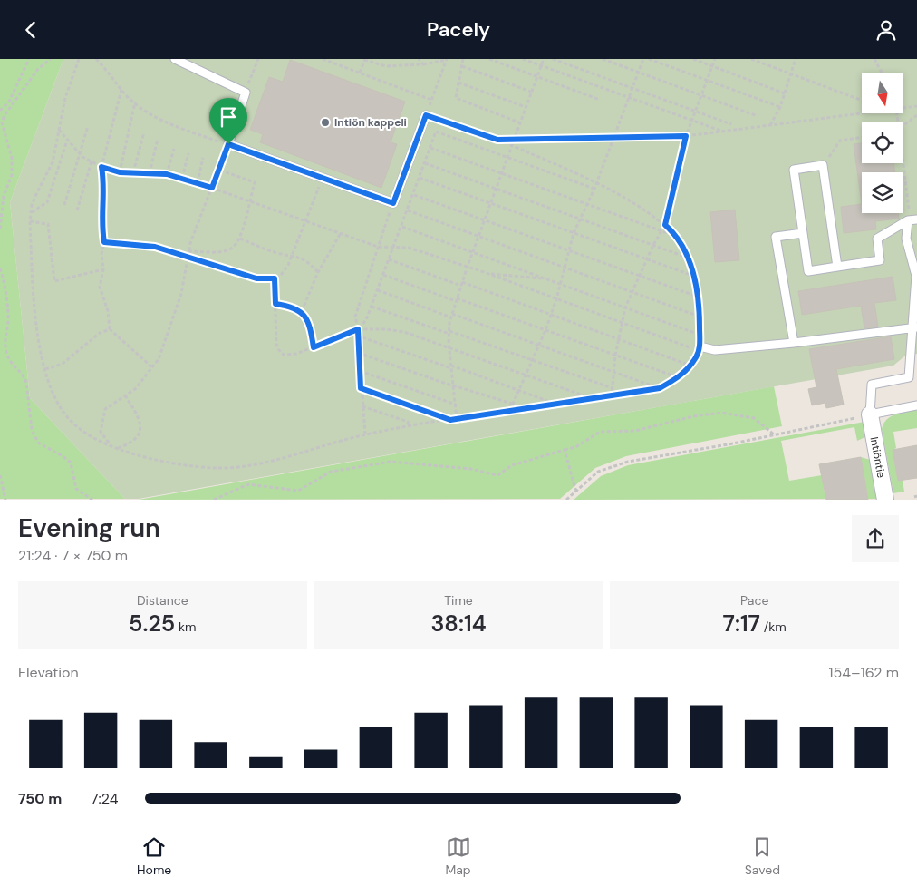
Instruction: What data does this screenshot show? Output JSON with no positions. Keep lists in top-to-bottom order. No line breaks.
{"streets":{"street":["Intiöntie"]},"places":["Intiön kappeli"],"north":"bottom","page":{"header":"Pacely","heading":["Evening run","21:24 · 7 × 750 m"],"stats":[["Distance","5.25 km"],["Time","38:14"],["Pace","7:17 /km"]],"chart":["Elevation","154–162 m"],"list":[{"name":"750 m","note":"7:24"}],"tabs":["Home","Map","Saved"]}}
